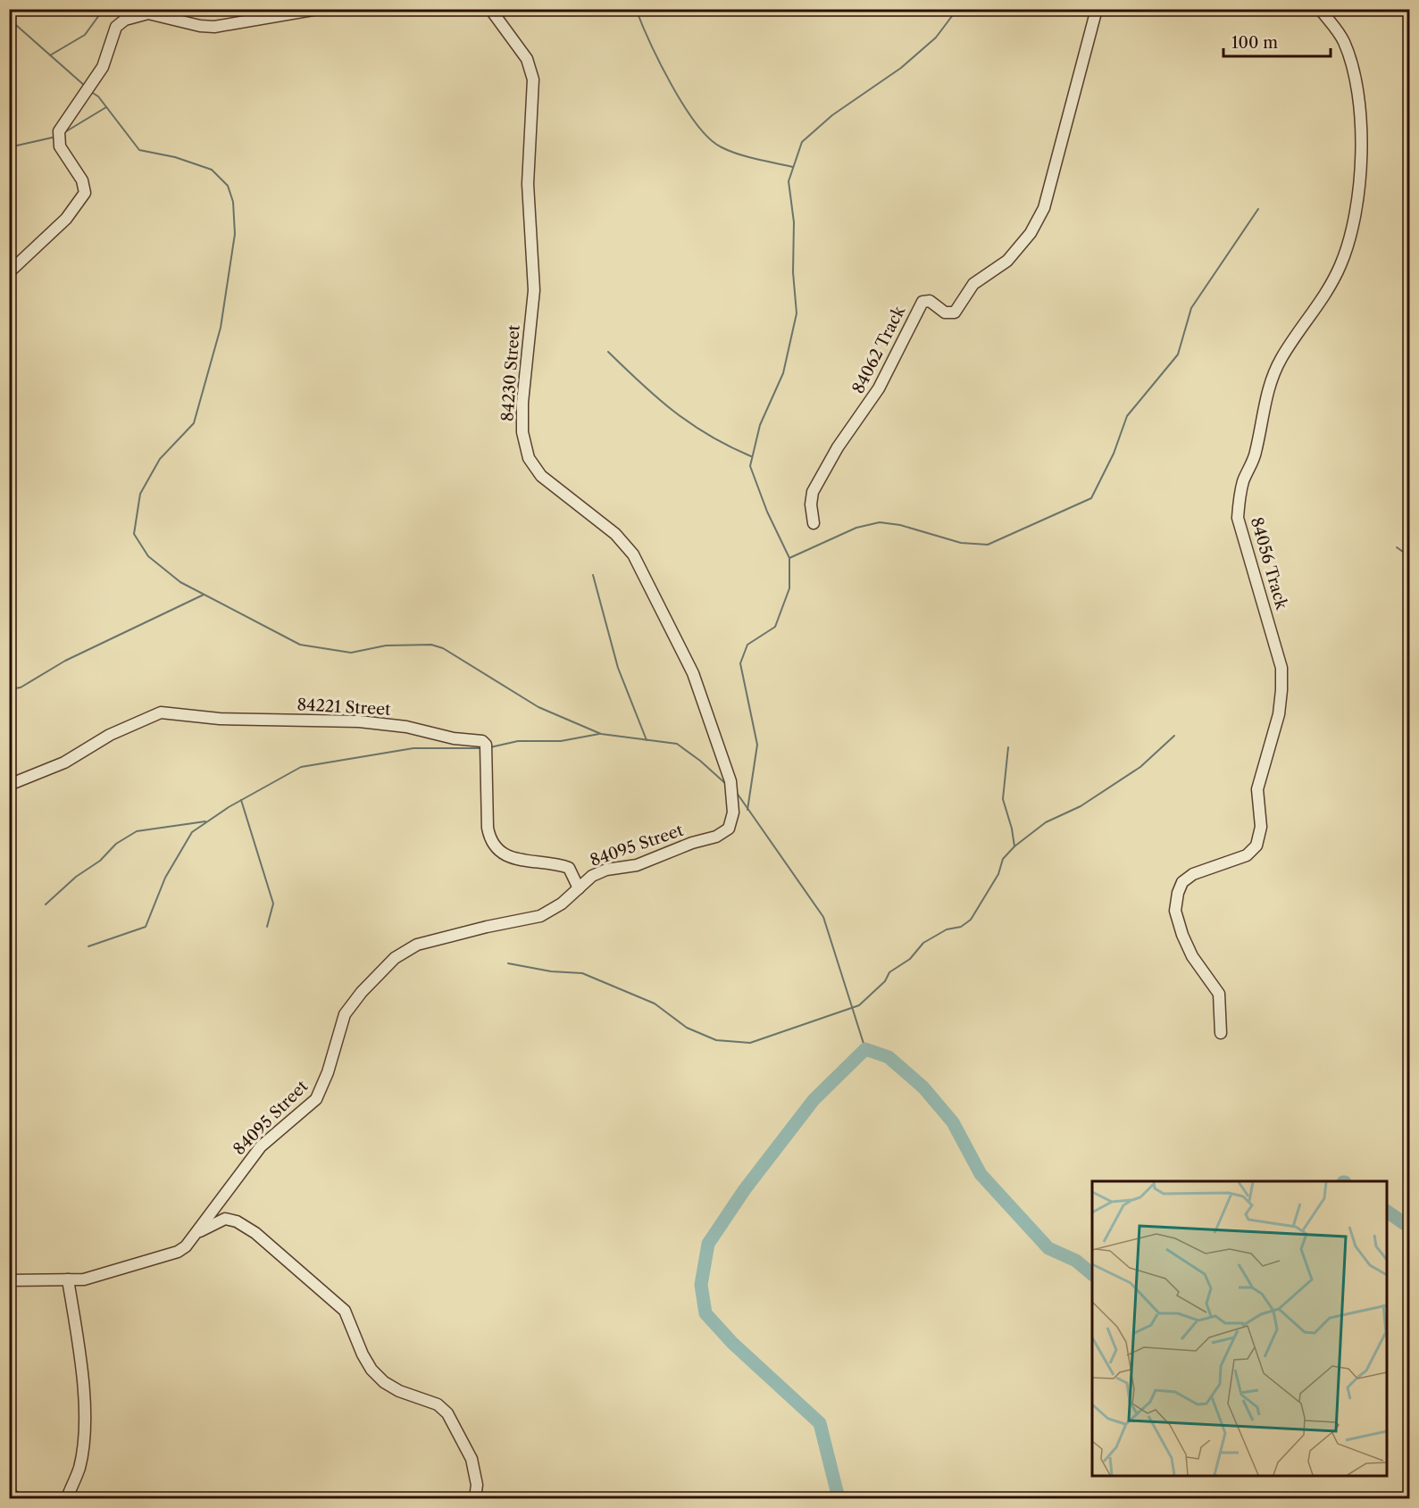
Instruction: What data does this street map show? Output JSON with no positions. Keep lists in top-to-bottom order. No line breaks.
{"streets":{"street":["84062 Track","84230 Street","84056 Track","84221 Street","84095 Street"]},"crossings":[["84230 Street","84095 Street"],["84221 Street","84095 Street"]],"scale_bar":"100 m"}
